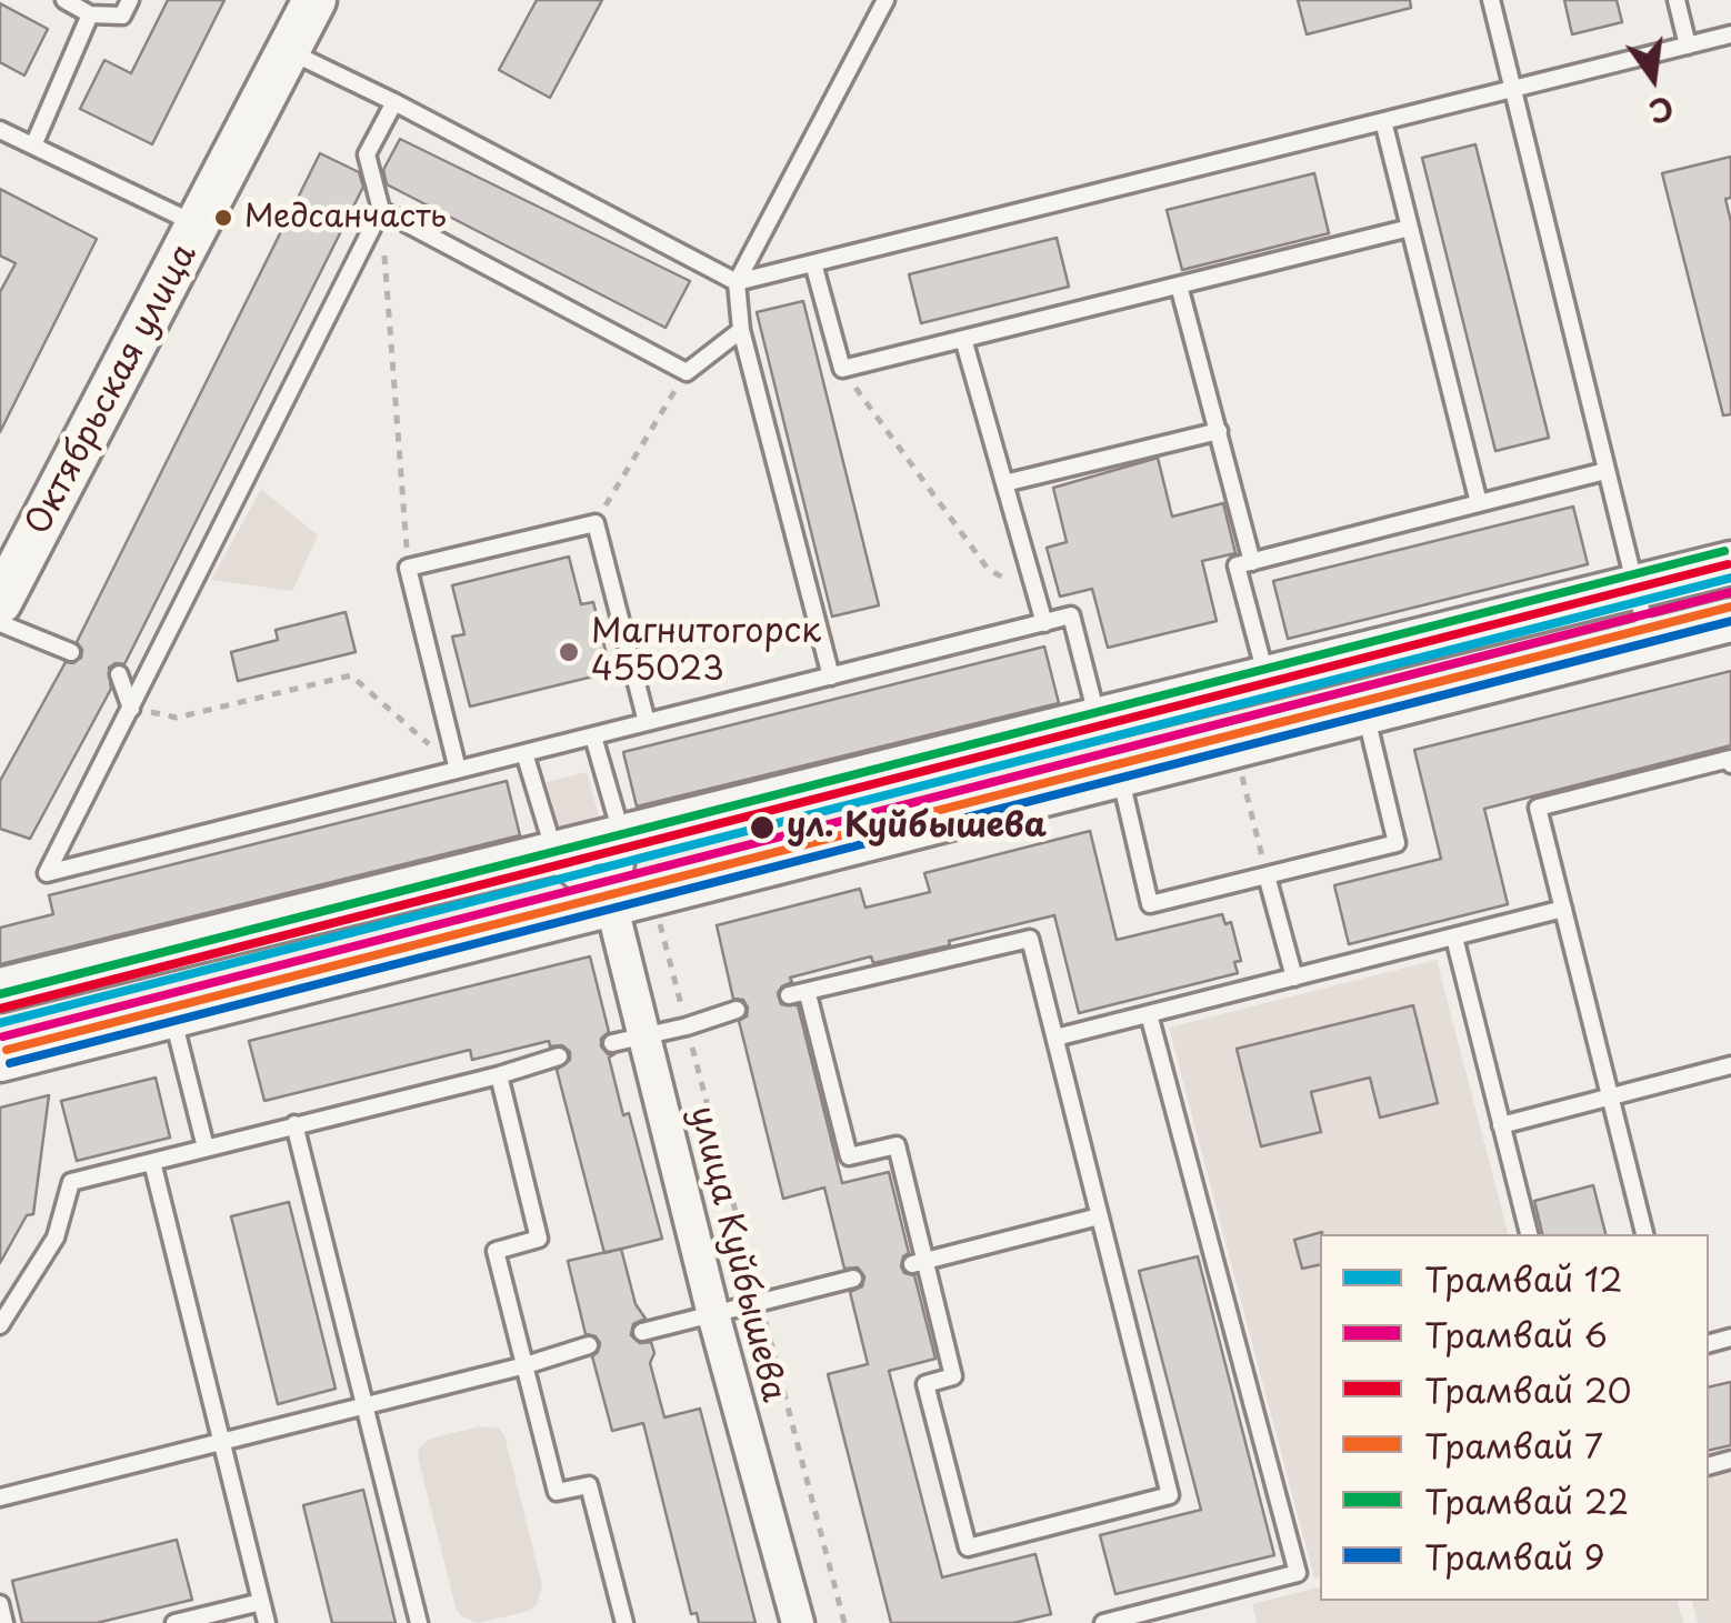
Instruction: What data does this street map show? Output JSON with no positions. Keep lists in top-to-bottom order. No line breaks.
{"streets":{"main road":["Октябрьская улица"],"street":["улица Куйбышева"]},"places":["Медсанчасть","Магнитогорск 455023","ул. Куйбышева"],"lines":["tram line 22","tram line 20","tram line 12","tram line 6","tram line 7","tram line 9"],"legend":["Трамвай 12","Трамвай 6","Трамвай 20","Трамвай 7","Трамвай 22","Трамвай 9"],"north":"bottom"}
